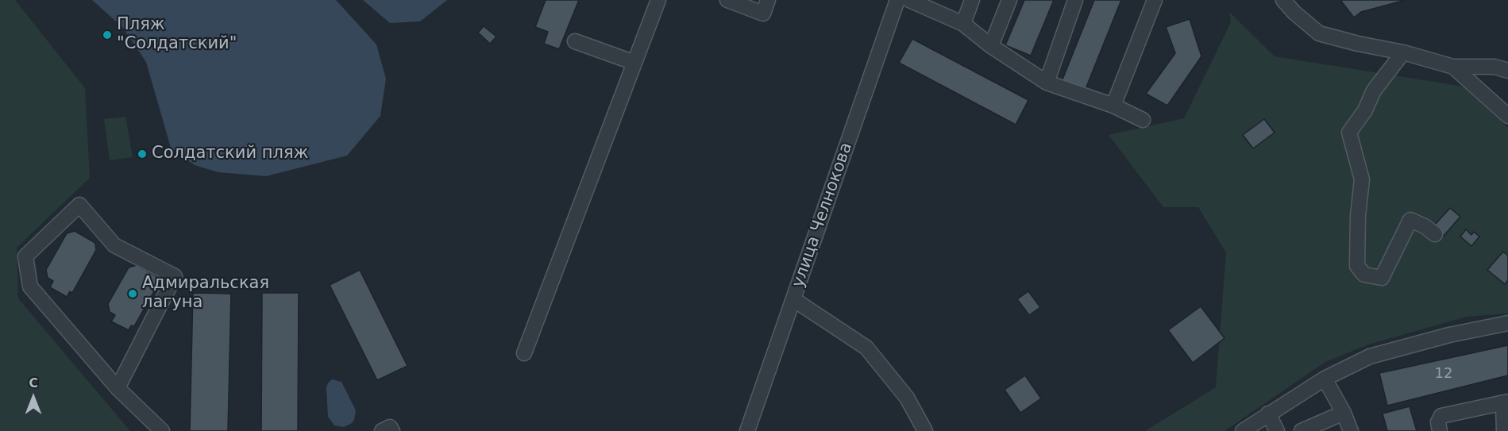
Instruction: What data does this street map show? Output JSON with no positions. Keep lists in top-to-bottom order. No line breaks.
{"streets":{"street":["улица Челнокова"]},"places":["Пляж \"Солдатский\"","Солдатский пляж","Адмиральская лагуна"],"house_numbers":["12"],"north":"top"}
